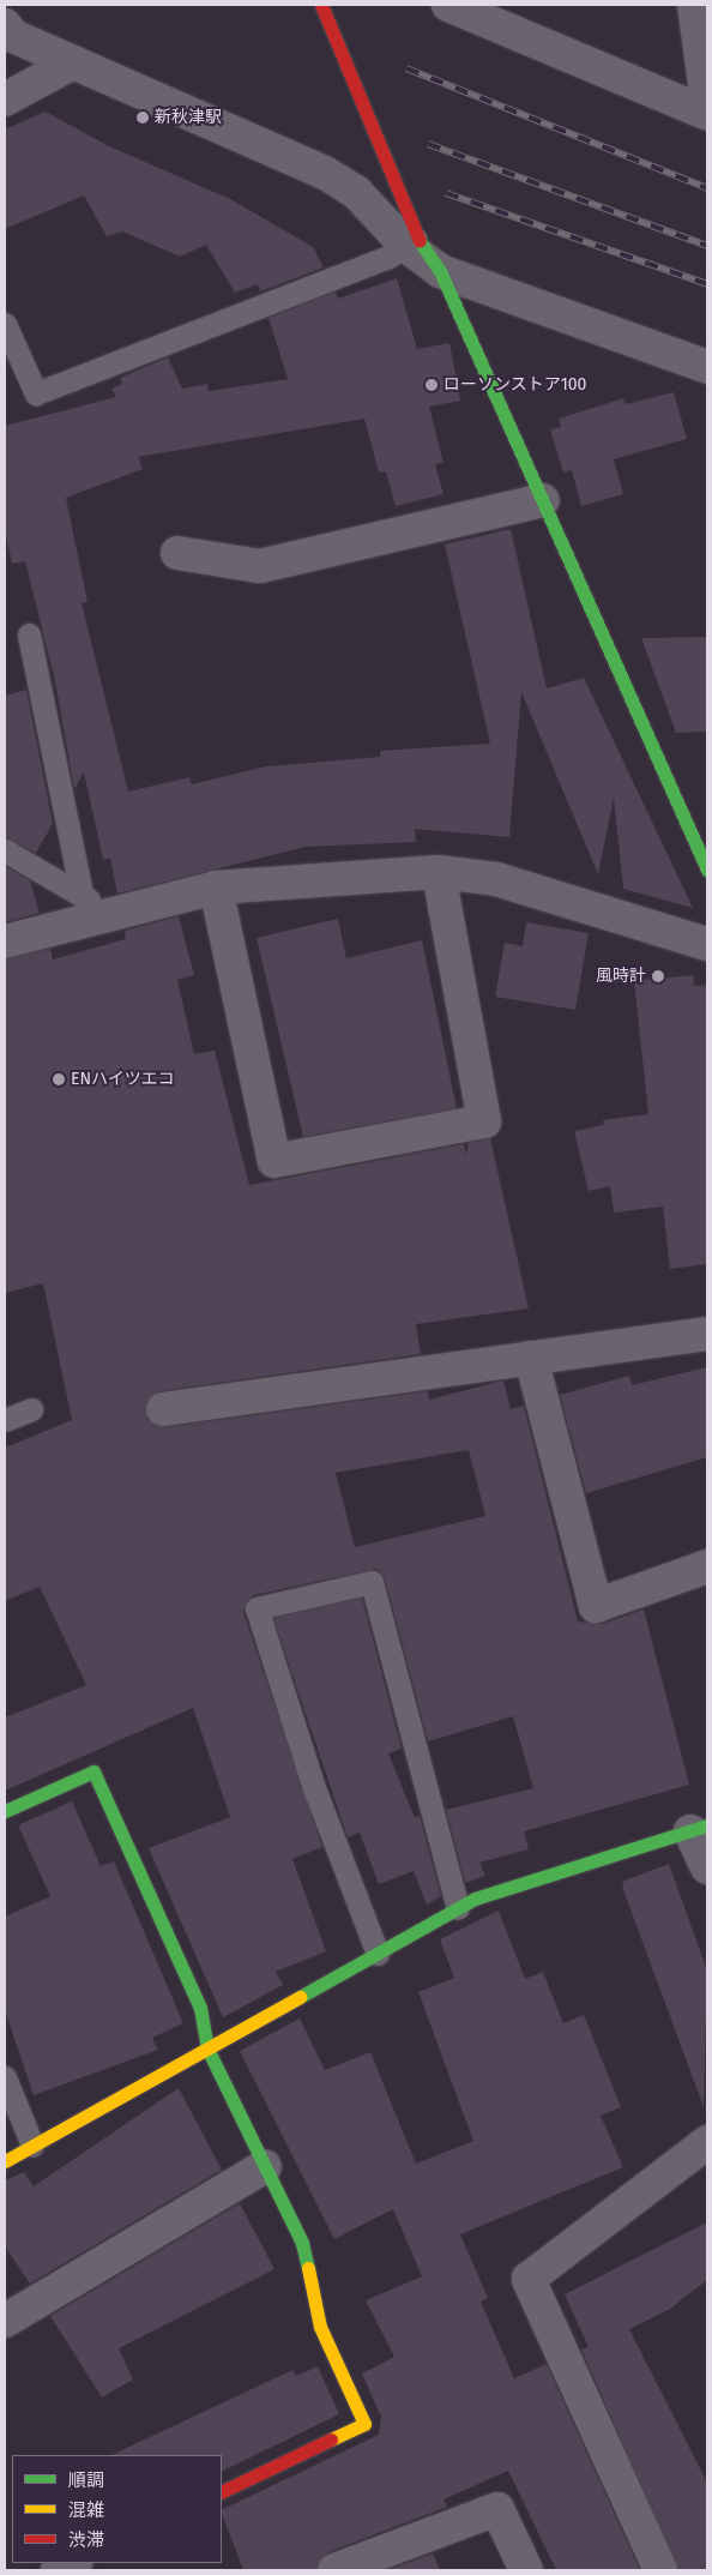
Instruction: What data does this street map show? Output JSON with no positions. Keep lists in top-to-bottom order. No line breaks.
{"places":["新秋津駅","ローソンストア100","風時計","ENハイツエコ"],"legend":["順調","混雑","渋滞"]}
